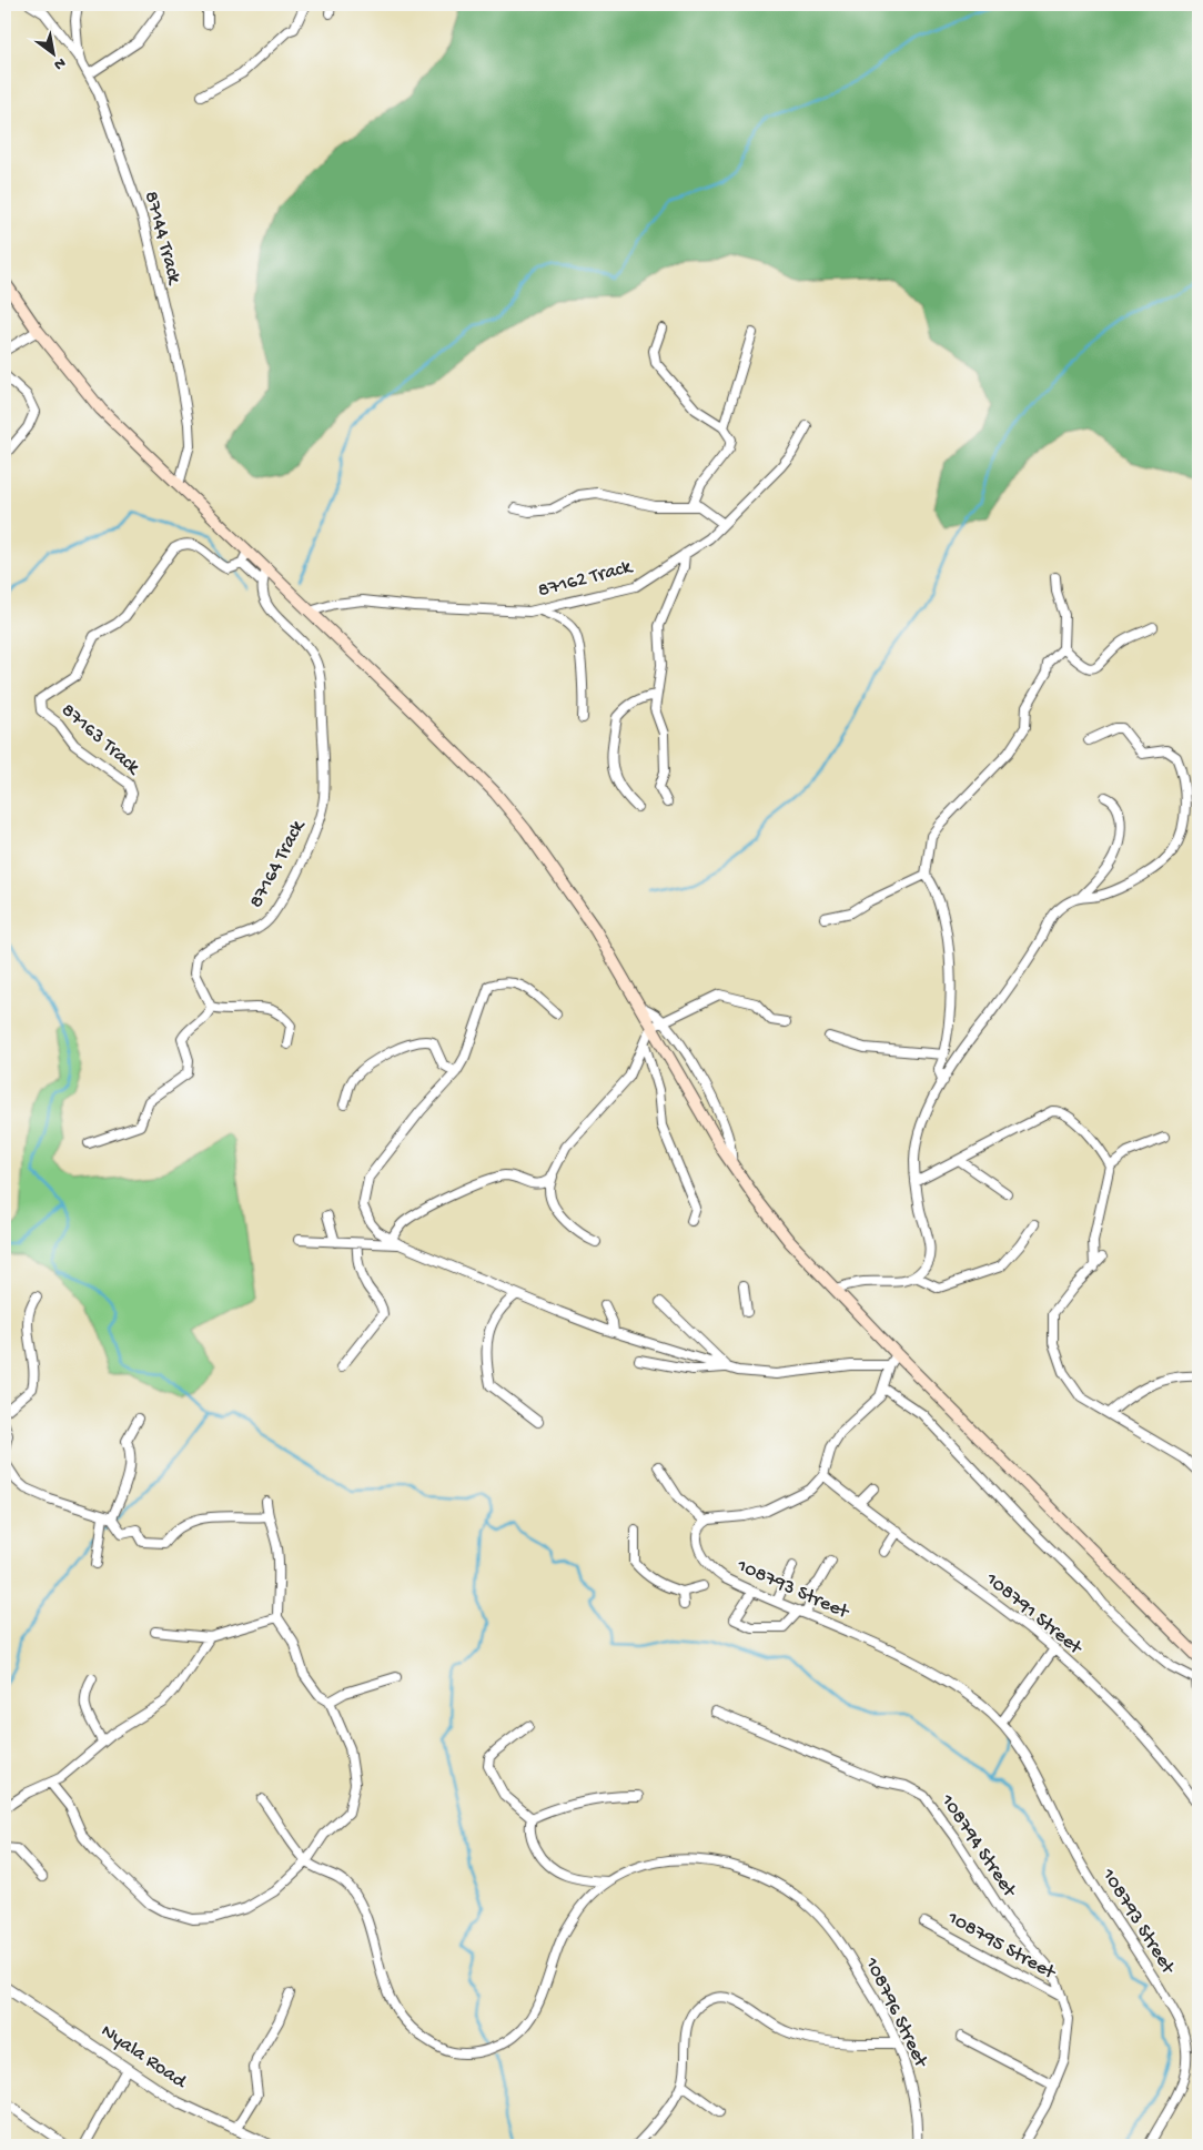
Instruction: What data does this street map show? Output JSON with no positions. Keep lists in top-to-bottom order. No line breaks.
{"streets":{"street":["87144 Track","87162 Track","87163 Track","87164 Track","108793 Street","108791 Street","108794 Street","108795 Street","108796 Street","Nyala Road"]},"crossings":[["108794 Street","108795 Street"]],"north":"bottom right"}
